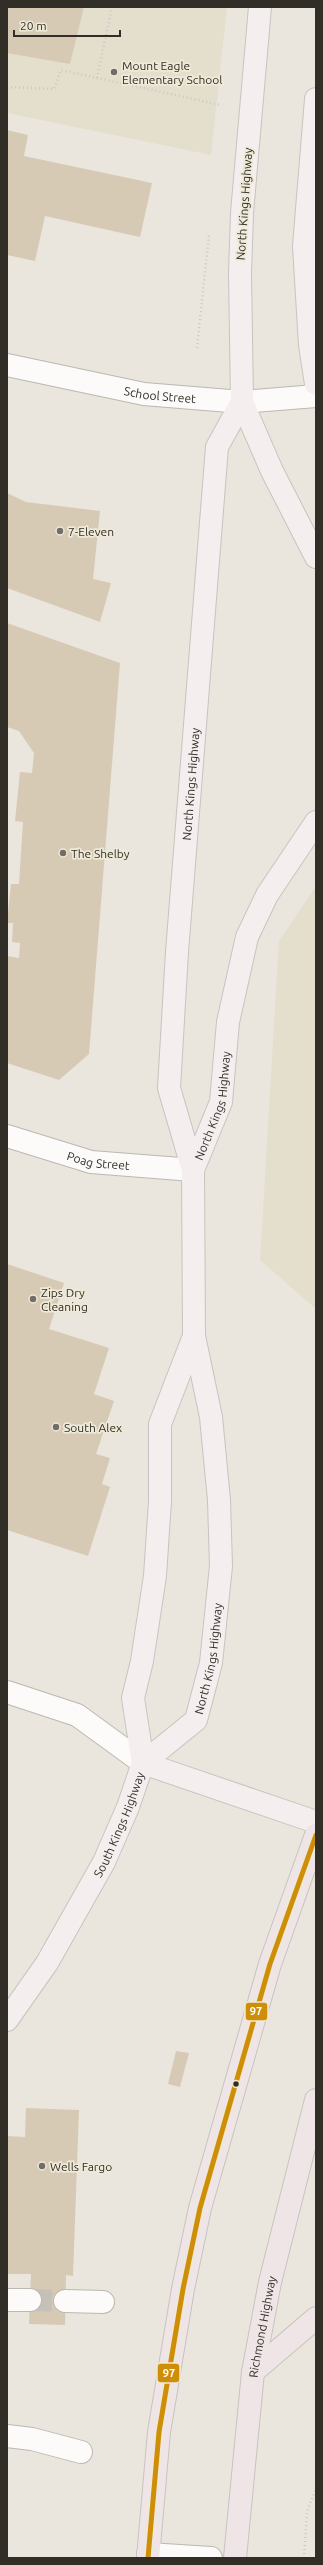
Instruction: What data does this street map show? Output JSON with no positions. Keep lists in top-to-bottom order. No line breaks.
{"streets":{"highway":["Richmond Highway"],"main road":["North Kings Highway","South Kings Highway"],"street":["School Street","Poag Street"]},"crossings":[["North Kings Highway","School Street"],["North Kings Highway","Poag Street"],["North Kings Highway","South Kings Highway"]],"places":["Mount Eagle Elementary School","7-Eleven","The Shelby","Zips Dry Cleaning","South Alex","Wells Fargo"],"lines":["transit line 97"],"scale_bar":"20 m"}
